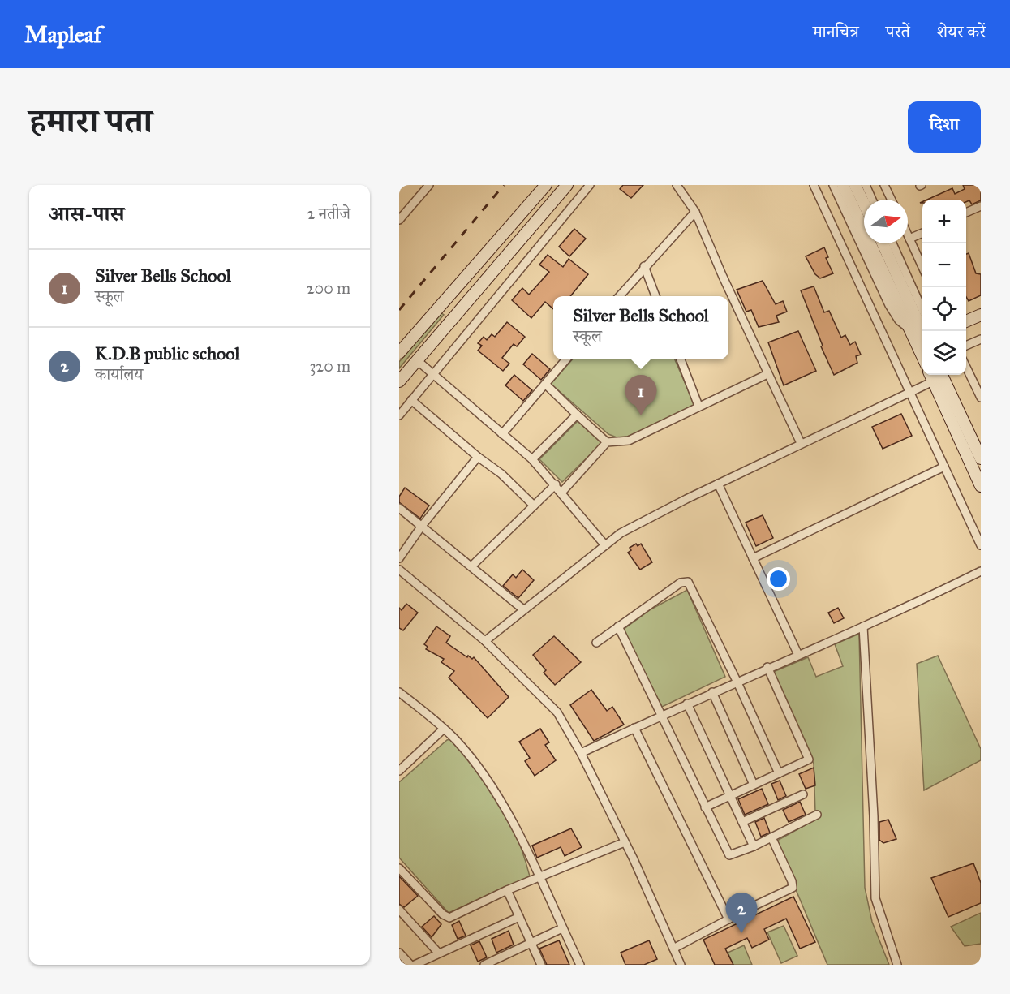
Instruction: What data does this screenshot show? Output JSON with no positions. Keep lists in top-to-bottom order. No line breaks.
{"north":"right","page":{"header":"Mapleaf","nav":["मानचित्र","परतें","शेयर करें"],"title":"हमारा पता","buttons":"दिशा","heading":["आस-पास","2 नतीजे"],"map_buttons":["+","−"],"list":[{"mark":"1","name":"Silver Bells School","note":"स्कूल","value":"200 m"},{"mark":"2","name":"K.D.B public school","note":"कार्यालय","value":"320 m"}],"popup":["Silver Bells School","स्कूल"],"pins":["1","2"]}}
